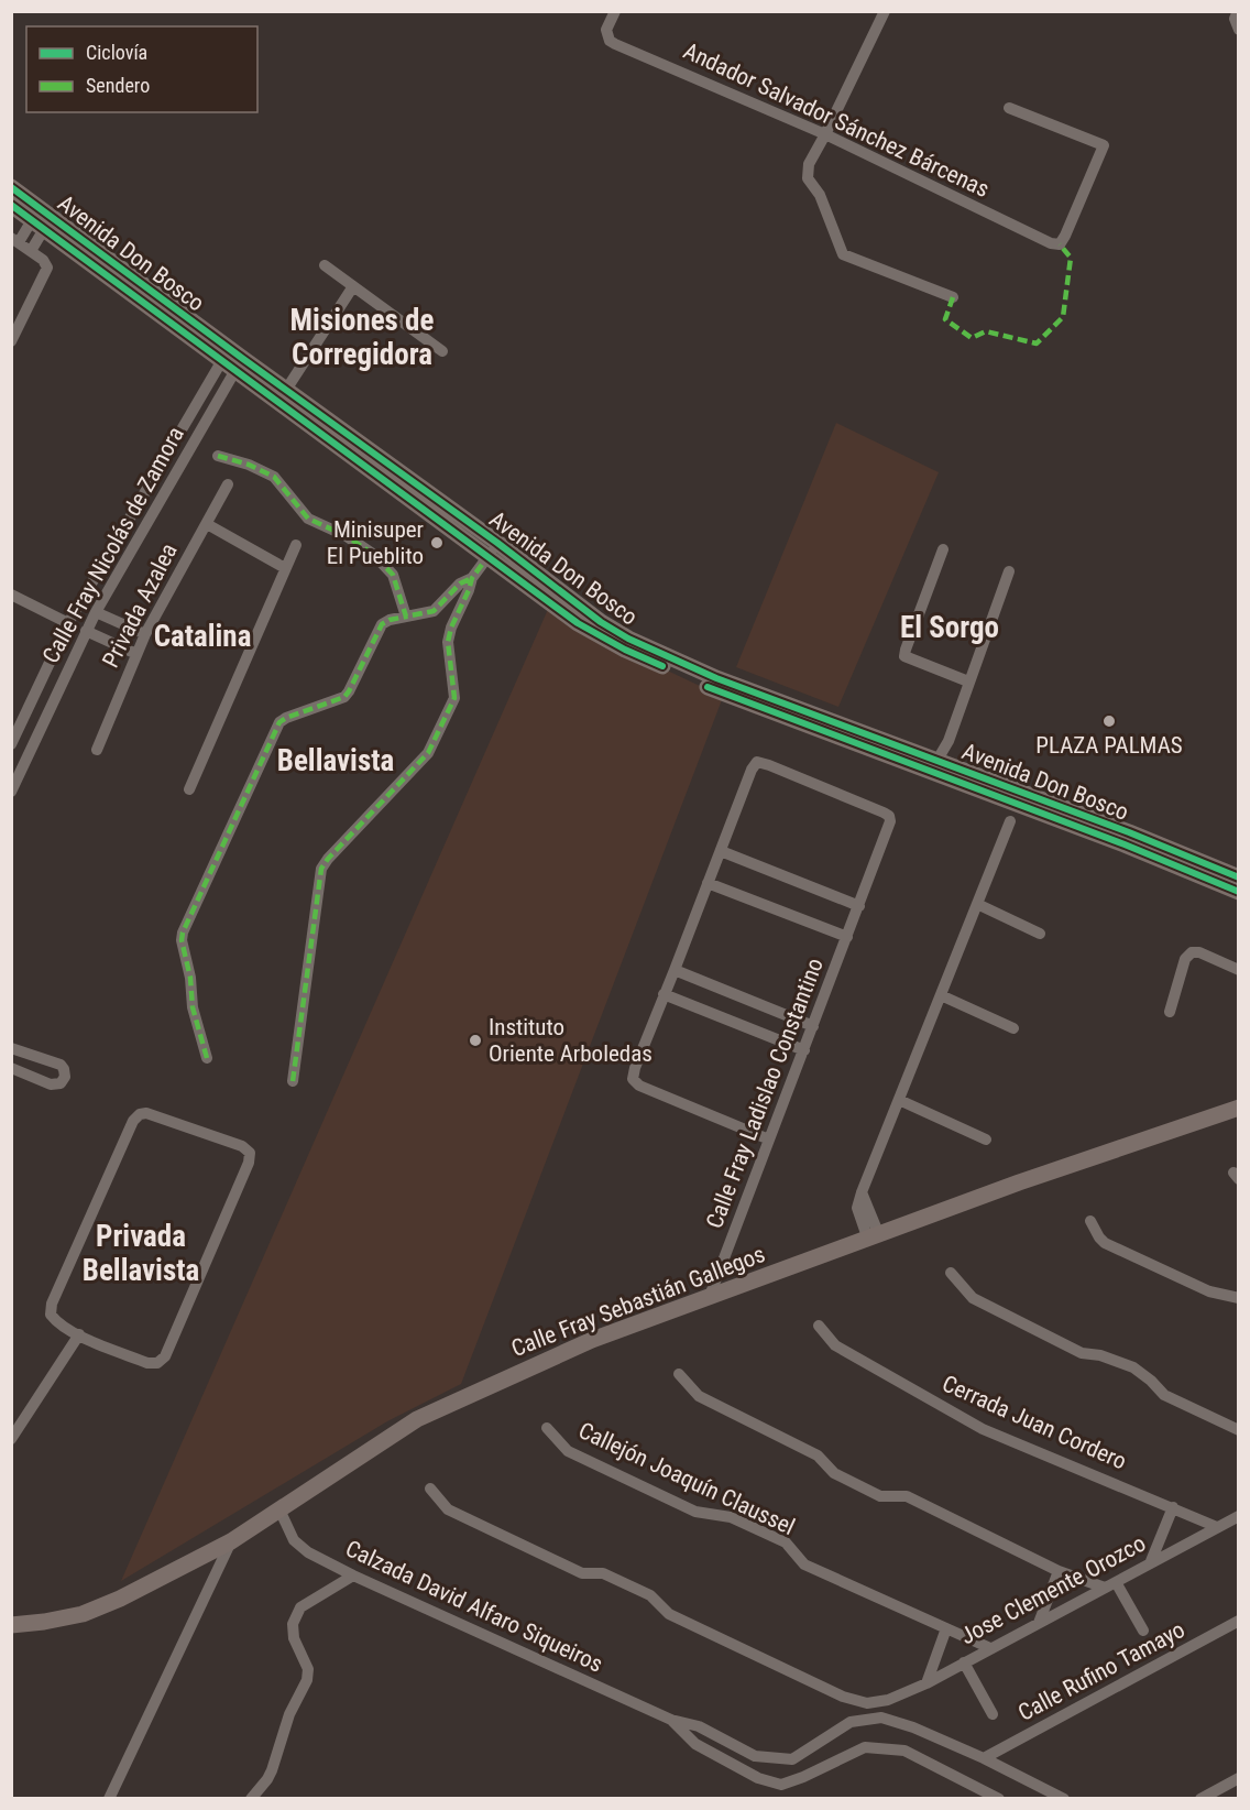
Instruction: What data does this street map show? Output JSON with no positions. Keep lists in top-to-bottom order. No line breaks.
{"streets":{"street":["Andador Salvador Sánchez Bárcenas","Avenida Don Bosco","Calle Fray Nicolás de Zamora","Privada Azalea","Calle Fray Ladislao Constantino","Calle Fray Sebastián Gallegos","Cerrada Juan Cordero","Callejón Joaquín Claussel","Jose Clemente Orozco","Calzada David Alfaro Siqueiros","Calle Rufino Tamayo"]},"crossings":[["Avenida Don Bosco","Calle Fray Nicolás de Zamora"],["Calle Fray Ladislao Constantino","Calle Fray Sebastián Gallegos"],["Calle Fray Sebastián Gallegos","Calzada David Alfaro Siqueiros"],["Cerrada Juan Cordero","Jose Clemente Orozco"],["Callejón Joaquín Claussel","Jose Clemente Orozco"],["Calzada David Alfaro Siqueiros","Calle Rufino Tamayo"]],"districts":["Misiones de Corregidora","El Sorgo","Catalina","Bellavista","Privada Bellavista"],"places":["Minisuper El Pueblito","PLAZA PALMAS","Instituto Oriente Arboledas"],"legend":["Ciclovía","Sendero"]}
